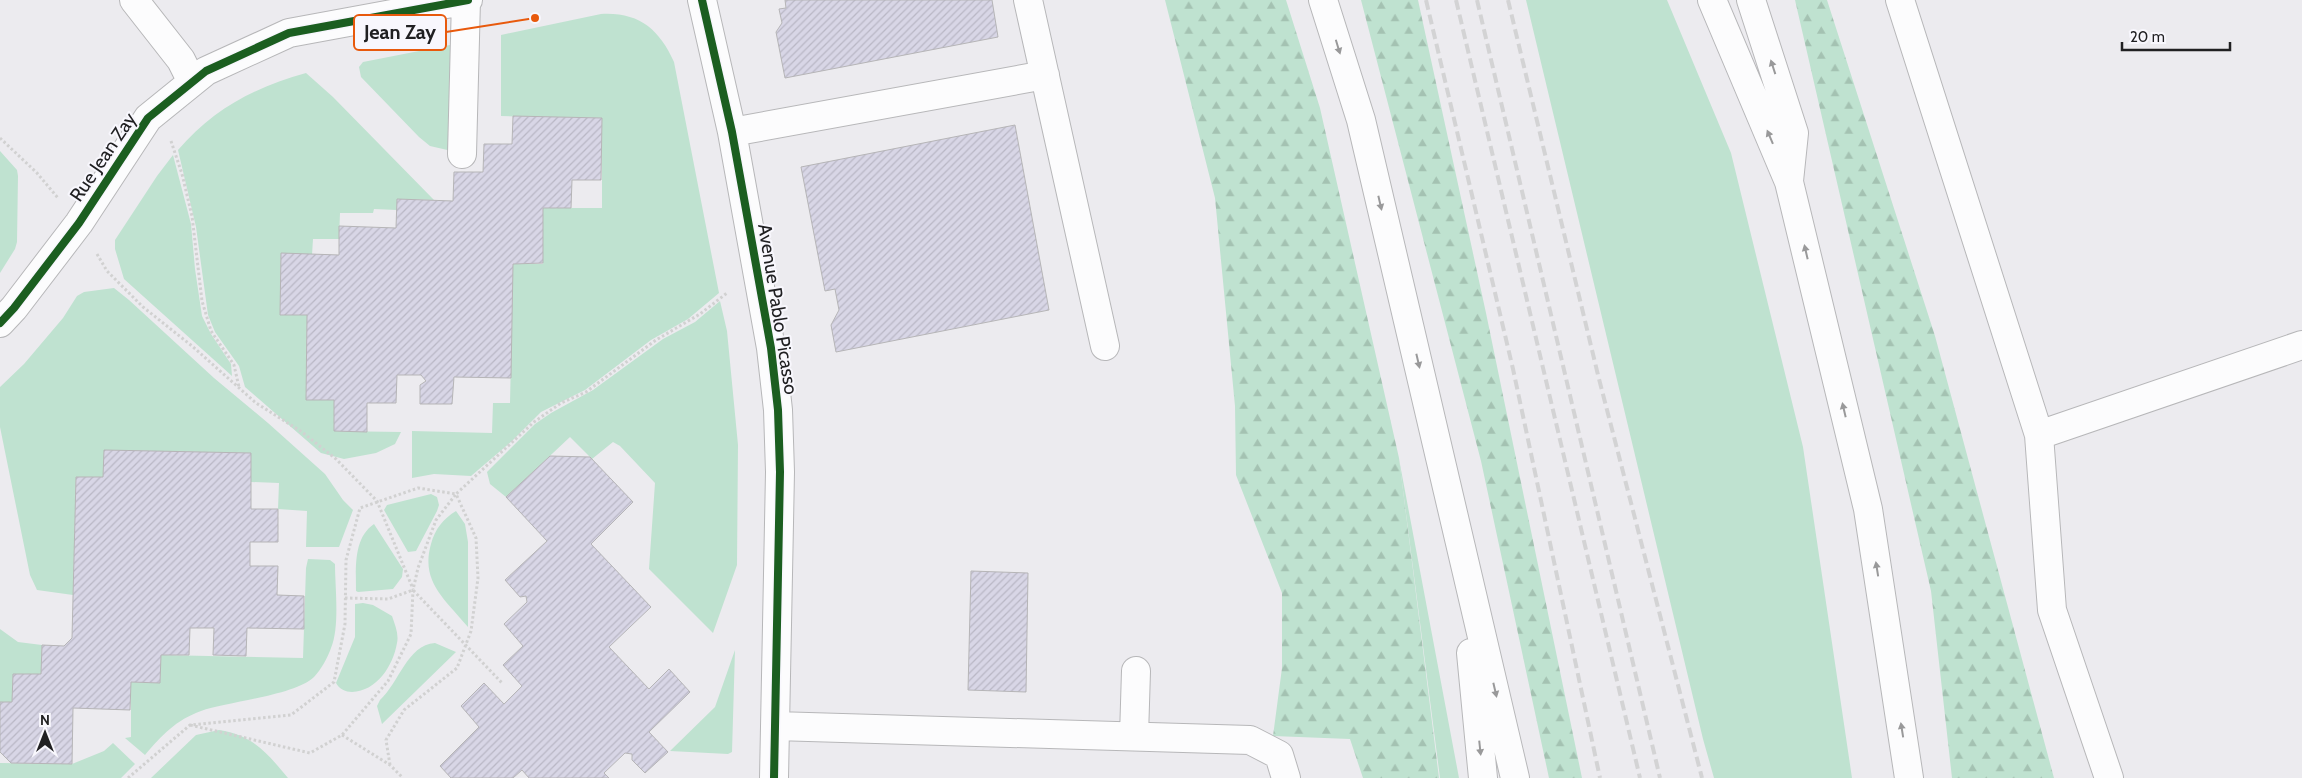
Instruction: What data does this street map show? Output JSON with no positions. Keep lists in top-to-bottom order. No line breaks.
{"streets":{"main road":["Rue Jean Zay","Avenue Pablo Picasso"]},"places":["Jean Zay"],"scale_bar":"20 m","north":"top"}
